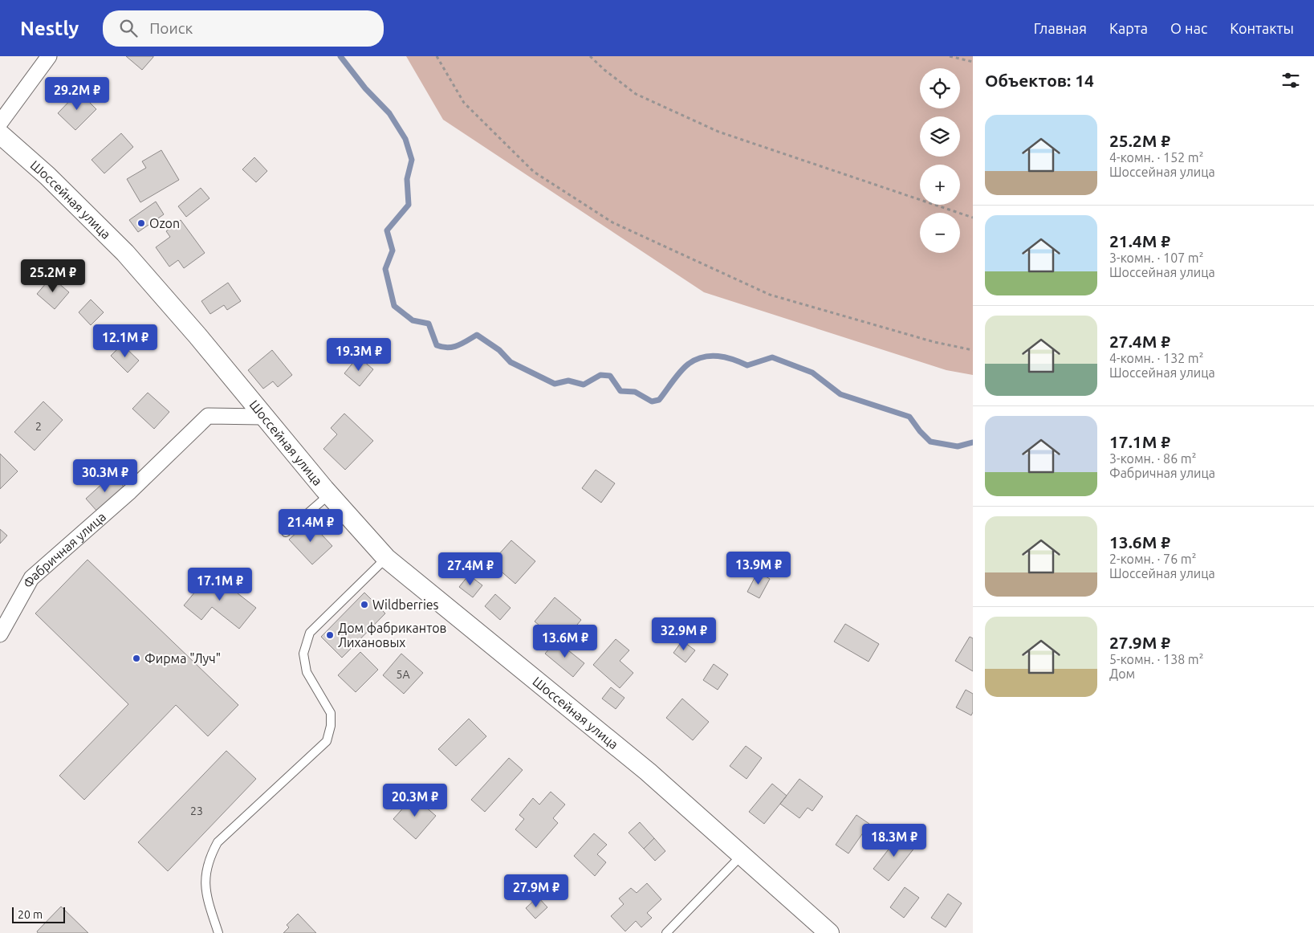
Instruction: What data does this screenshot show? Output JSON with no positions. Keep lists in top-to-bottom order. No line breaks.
{"streets":{"street":["Шоссейная улица","Фабричная улица"]},"crossings":[["Шоссейная улица","Фабричная улица"]],"places":["Ozon","Wildberries","Дом фабрикантов Лихановых","Фирма \"Луч\""],"house_numbers":["2","5А","23"],"scale_bar":"20 m","page":{"header":"Nestly","search":"Поиск","nav":["Главная","Карта","О нас","Контакты"],"heading":"Объектов: 14","map_buttons":["+","−"],"price":["29.2M ₽","25.2M ₽","12.1M ₽","19.3M ₽","30.3M ₽","21.4M ₽","13.9M ₽","27.4M ₽","17.1M ₽","32.9M ₽","13.6M ₽","20.3M ₽","18.3M ₽","27.9M ₽"],"list":[{"name":"25.2M ₽","note":"4-комн. · 152 m² · Шоссейная улица"},{"name":"21.4M ₽","note":"3-комн. · 107 m² · Шоссейная улица"},{"name":"27.4M ₽","note":"4-комн. · 132 m² · Шоссейная улица"},{"name":"17.1M ₽","note":"3-комн. · 86 m² · Фабричная улица"},{"name":"13.6M ₽","note":"2-комн. · 76 m² · Шоссейная улица"},{"name":"27.9M ₽","note":"5-комн. · 138 m² · Дом"}],"scale":"20 m"}}
